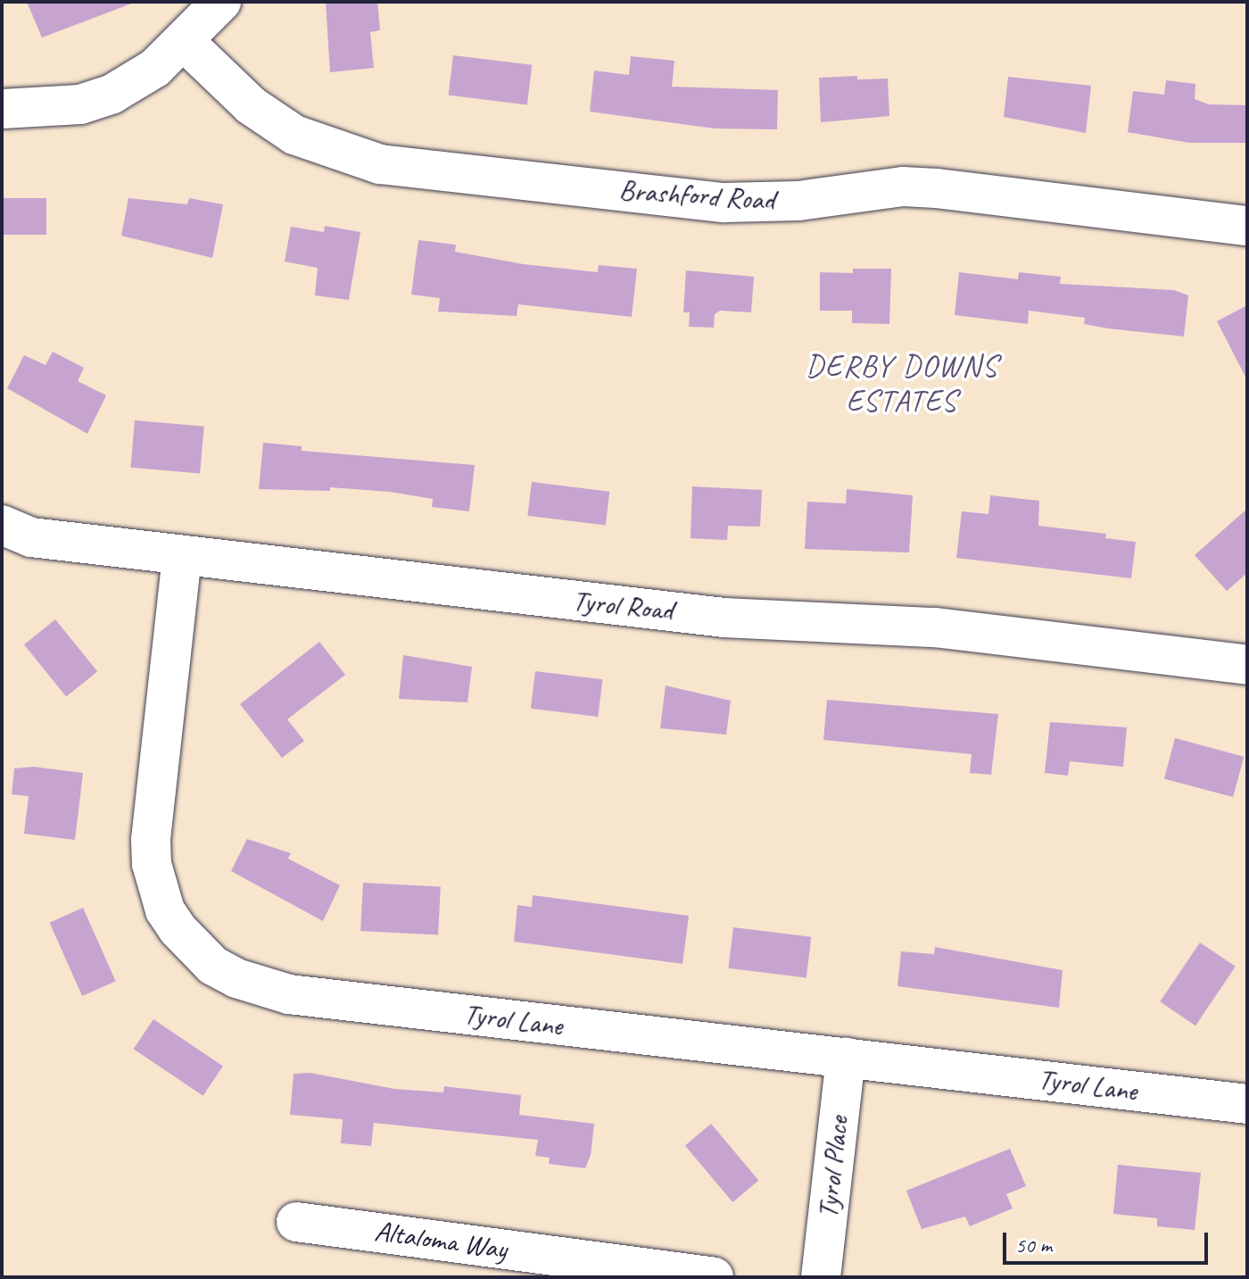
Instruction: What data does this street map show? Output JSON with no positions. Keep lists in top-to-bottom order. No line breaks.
{"streets":{"street":["Brashford Road","Tyrol Road","Tyrol Lane","Tyrol Place","Altaloma Way"]},"crossings":[["Tyrol Road","Tyrol Lane"],["Tyrol Lane","Tyrol Place"]],"districts":["DERBY DOWNS ESTATES"],"scale_bar":"50 m"}
